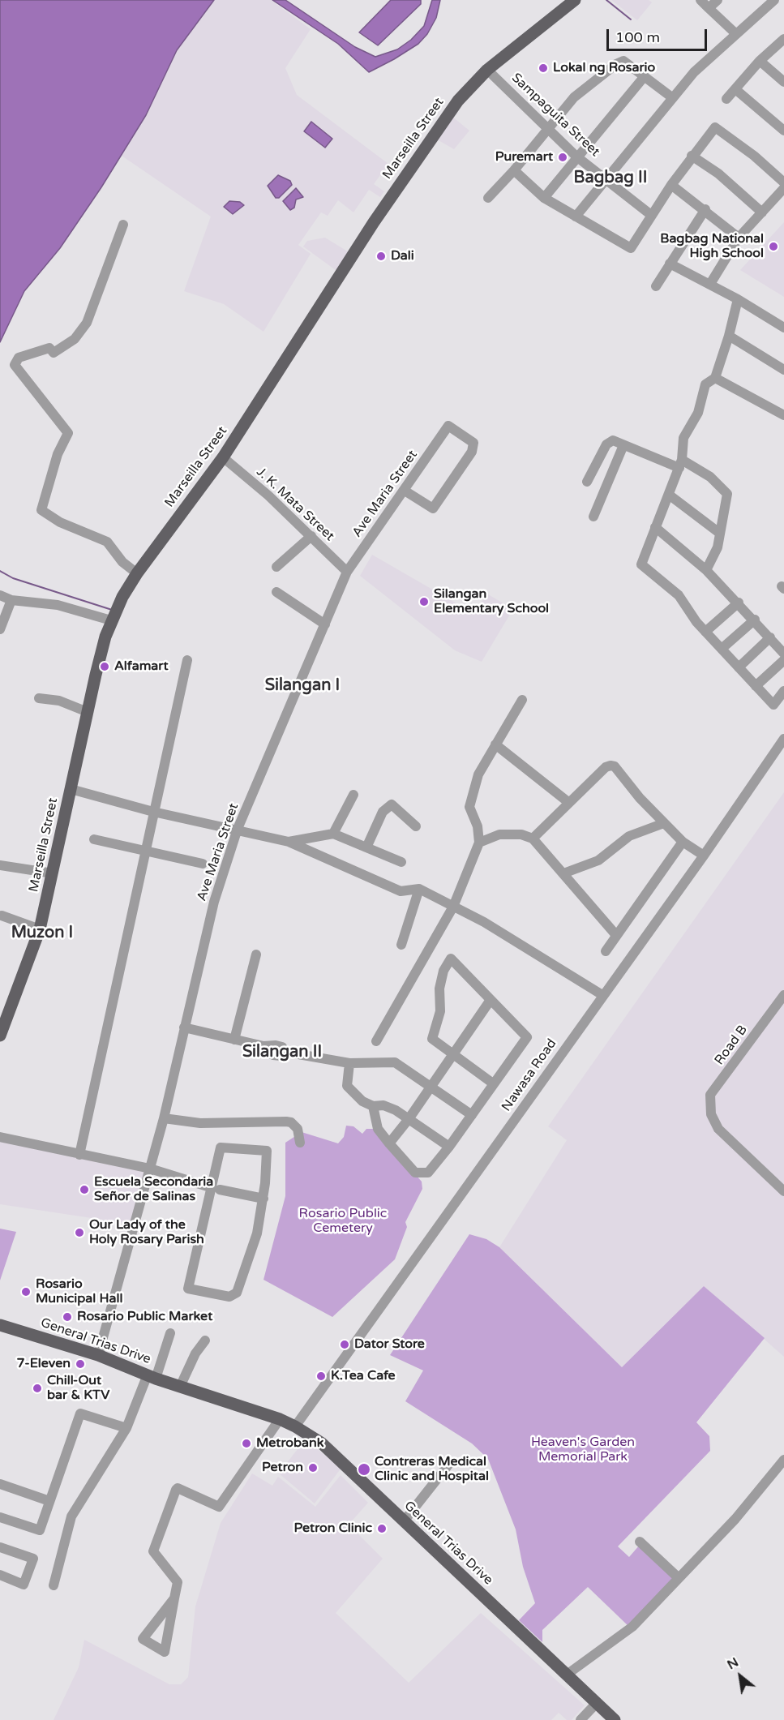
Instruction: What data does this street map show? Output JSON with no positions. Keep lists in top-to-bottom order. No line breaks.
{"streets":{"main road":["Marseilla Street","General Trias Drive"],"street":["Sampaguita Street","Ave Maria Street","J. K. Mata Street","Road B","Nawasa Road"]},"crossings":[["Sampaguita Street","Marseilla Street"],["Marseilla Street","J. K. Mata Street"],["Ave Maria Street","J. K. Mata Street"],["Ave Maria Street","General Trias Drive"],["Nawasa Road","General Trias Drive"]],"districts":["Bagbag II","Silangan I","Muzon I","Silangan II"],"parks":["Rosario Public Cemetery","Heaven's Garden Memorial Park"],"places":["Lokal ng Rosario","Puremart","Bagbag National High School","Dali","Silangan Elementary School","Alfamart","Escuela Secondaria Señor de Salinas","Our Lady of the Holy Rosary Parish","Rosario Municipal Hall","Rosario Public Market","Dator Store","7-Eleven","K.Tea Cafe","Chill-Out bar & KTV","Metrobank","Petron","Contreras Medical Clinic and Hospital","Petron Clinic"],"scale_bar":"100 m","north":"top left"}
